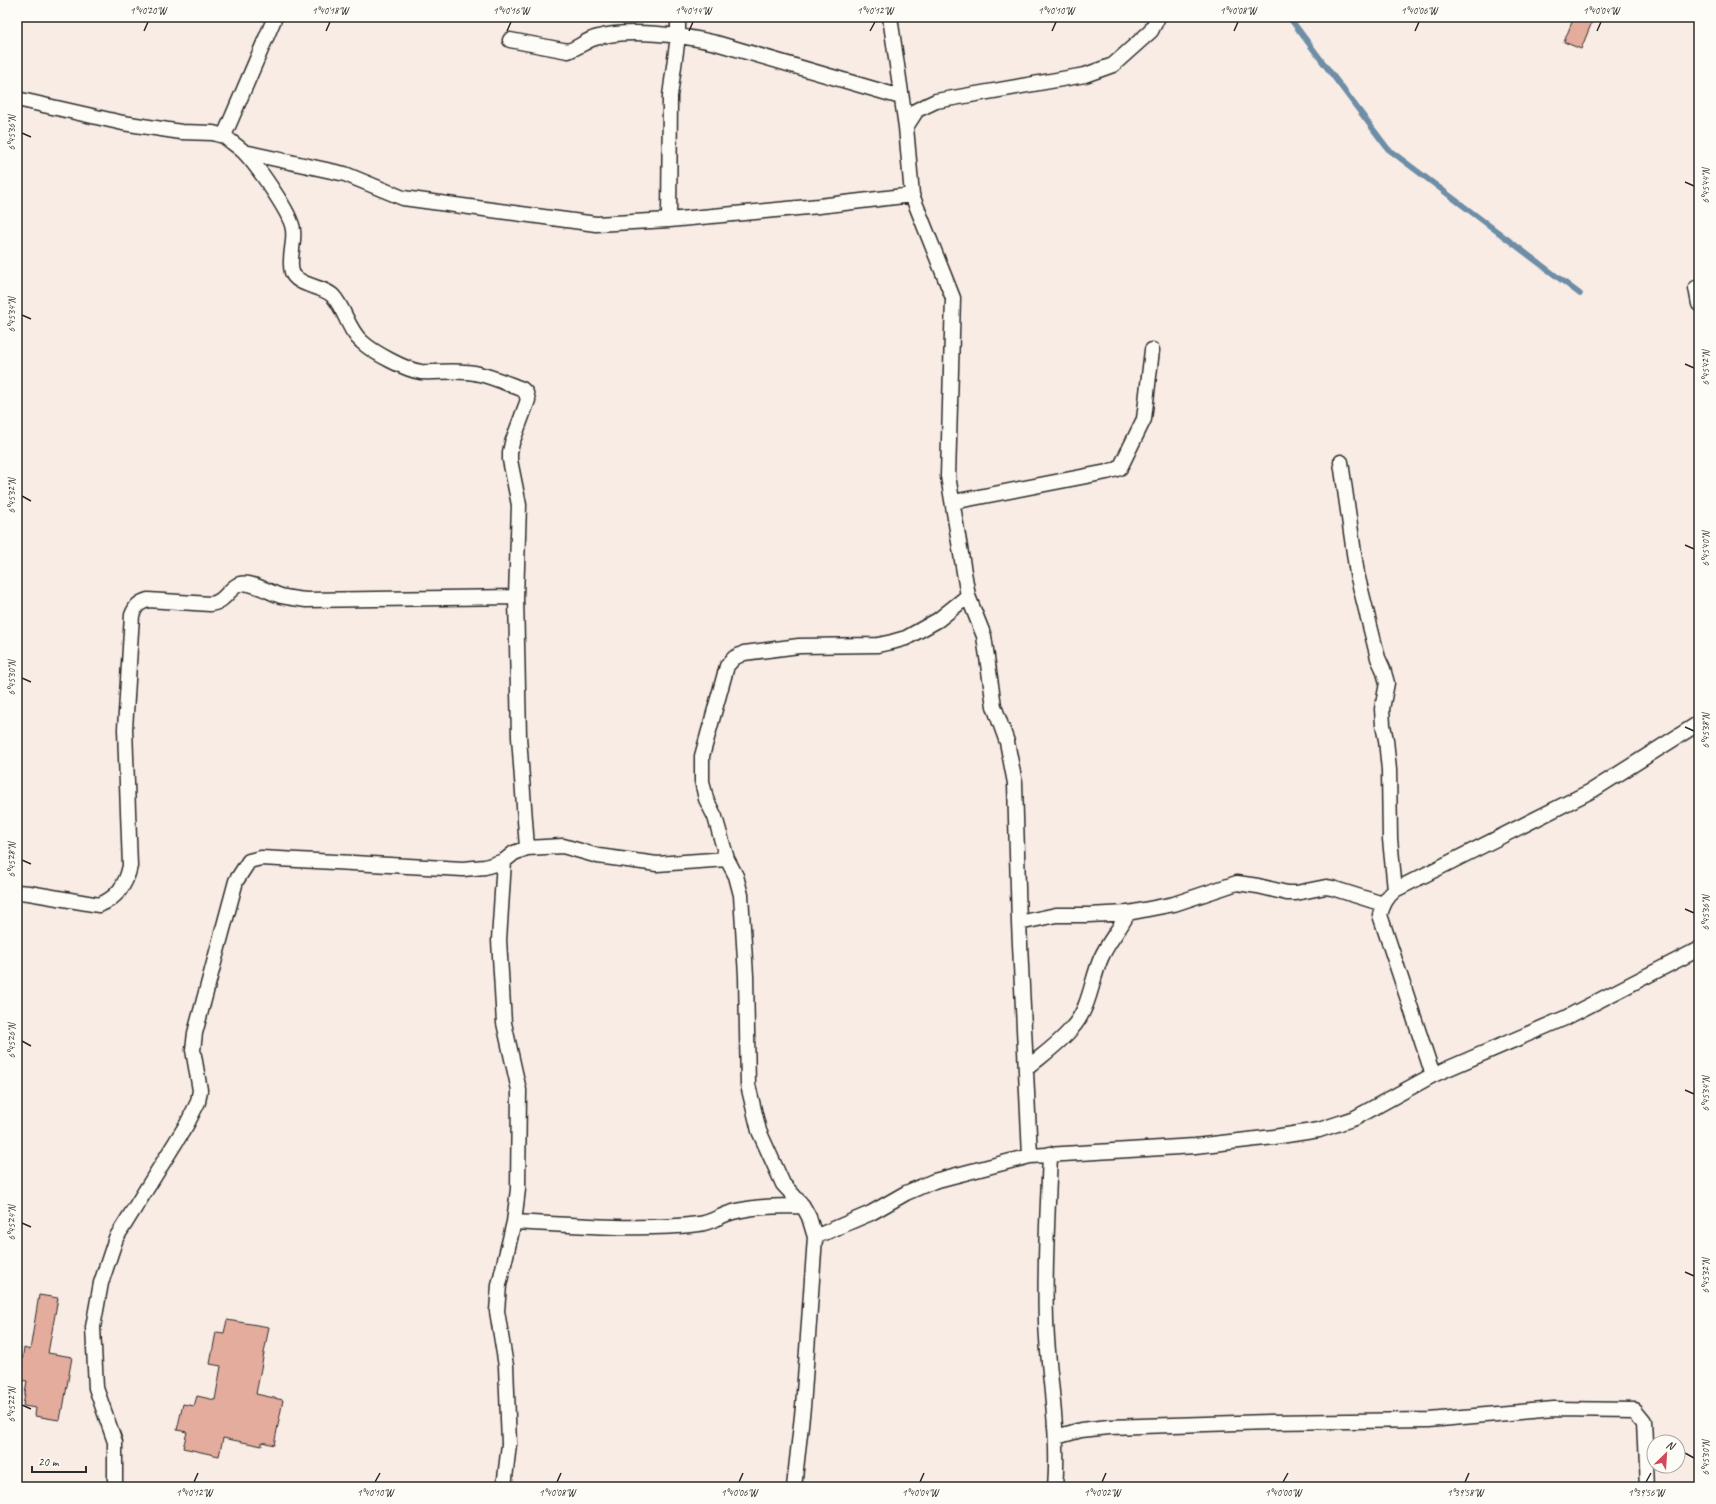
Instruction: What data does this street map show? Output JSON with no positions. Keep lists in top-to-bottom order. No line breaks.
{"scale_bar":"20 m","north":"top right","coordinates":["1°40'20\"W","1°40'18\"W","1°40'16\"W","1°40'14\"W","1°40'12\"W","1°40'10\"W","1°40'08\"W","1°40'06\"W","1°40'04\"W","6°45'36\"N","6°45'44\"N","6°45'34\"N","6°45'42\"N","6°45'32\"N","6°45'40\"N","6°45'30\"N","6°45'38\"N","6°45'28\"N","6°45'26\"N","6°45'24\"N","6°45'22\"N","1°40'02\"W","1°40'00\"W","1°39'58\"W","1°39'56\"W"]}
